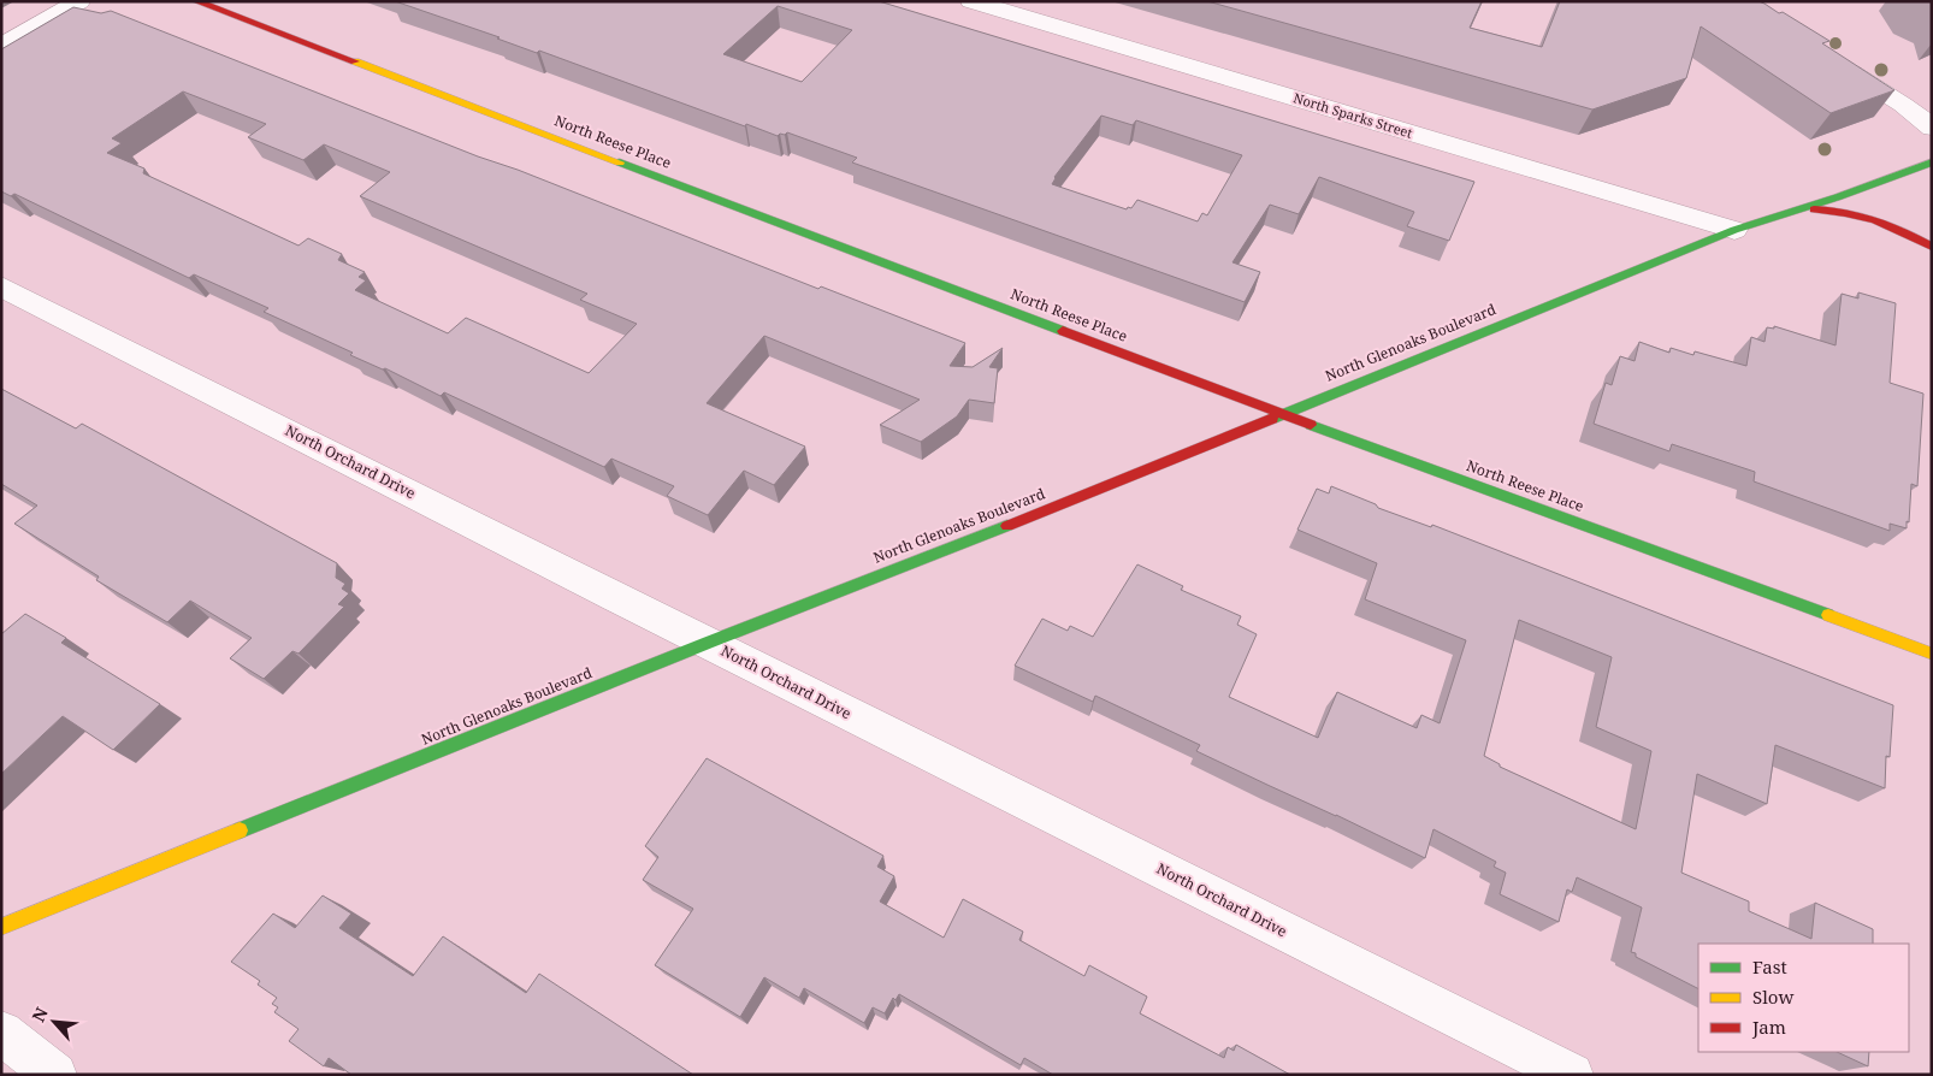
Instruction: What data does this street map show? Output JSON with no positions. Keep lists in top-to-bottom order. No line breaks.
{"streets":{"street":["North Sparks Street","North Reese Place","North Glenoaks Boulevard","North Orchard Drive"]},"crossings":[["North Sparks Street","North Glenoaks Boulevard"],["North Reese Place","North Glenoaks Boulevard"],["North Glenoaks Boulevard","North Orchard Drive"]],"legend":["Fast","Slow","Jam"],"north":"top left"}
